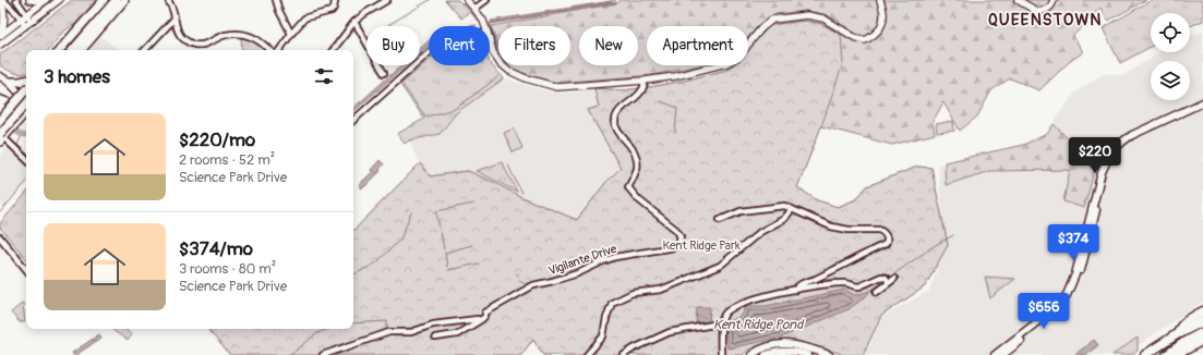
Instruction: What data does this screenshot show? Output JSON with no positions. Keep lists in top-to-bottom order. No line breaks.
{"streets":{"street":["Vigilante Drive"]},"districts":["QUEENSTOWN"],"water":["Kent Ridge Pond"],"parks":["Kent Ridge Park"],"page":{"chip":["Buy","Rent","Filters","New","Apartment"],"heading":"3 homes","list":[{"name":"$220/mo","note":"2 rooms · 52 m² · Science Park Drive"},{"name":"$374/mo","note":"3 rooms · 80 m² · Science Park Drive"}],"price":["$220","$374","$656"]}}
